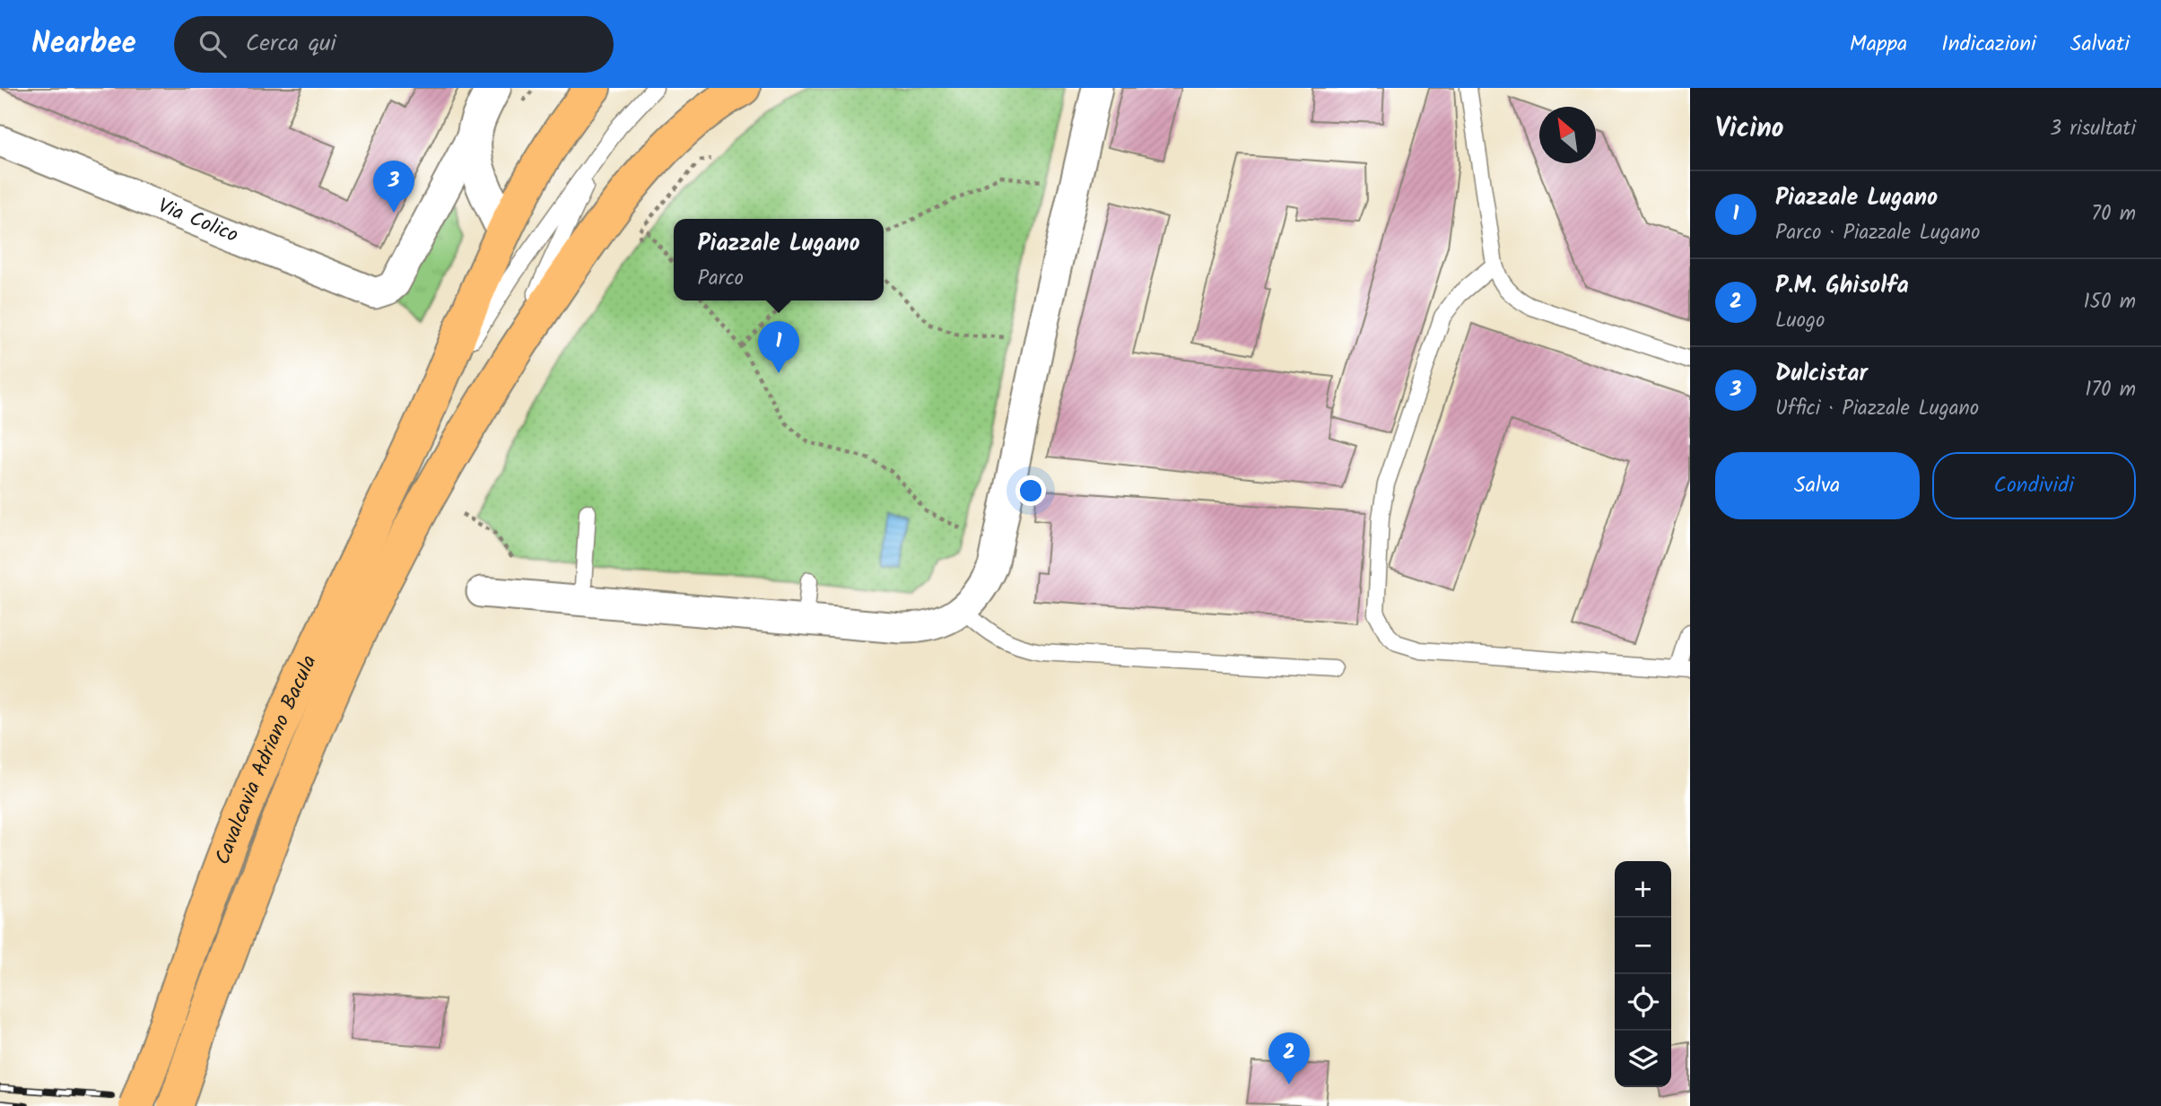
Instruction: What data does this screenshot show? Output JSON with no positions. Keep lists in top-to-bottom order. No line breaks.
{"streets":{"main road":["Cavalcavia Adriano Bacula"],"street":["Via Colico"]},"north":"top left","page":{"header":"Nearbee","search":"Cerca qui","nav":["Mappa","Indicazioni","Salvati"],"heading":["Vicino","3 risultati"],"pins":["3","1","2"],"list":[{"mark":"1","name":"Piazzale Lugano","note":"Parco · Piazzale Lugano","value":"70 m"},{"mark":"2","name":"P.M. Ghisolfa","note":"Luogo","value":"150 m"},{"mark":"3","name":"Dulcistar","note":"Uffici · Piazzale Lugano","value":"170 m"}],"popup":["Piazzale Lugano","Parco"],"buttons":["Salva","Condividi"],"map_buttons":["+","−"]}}
